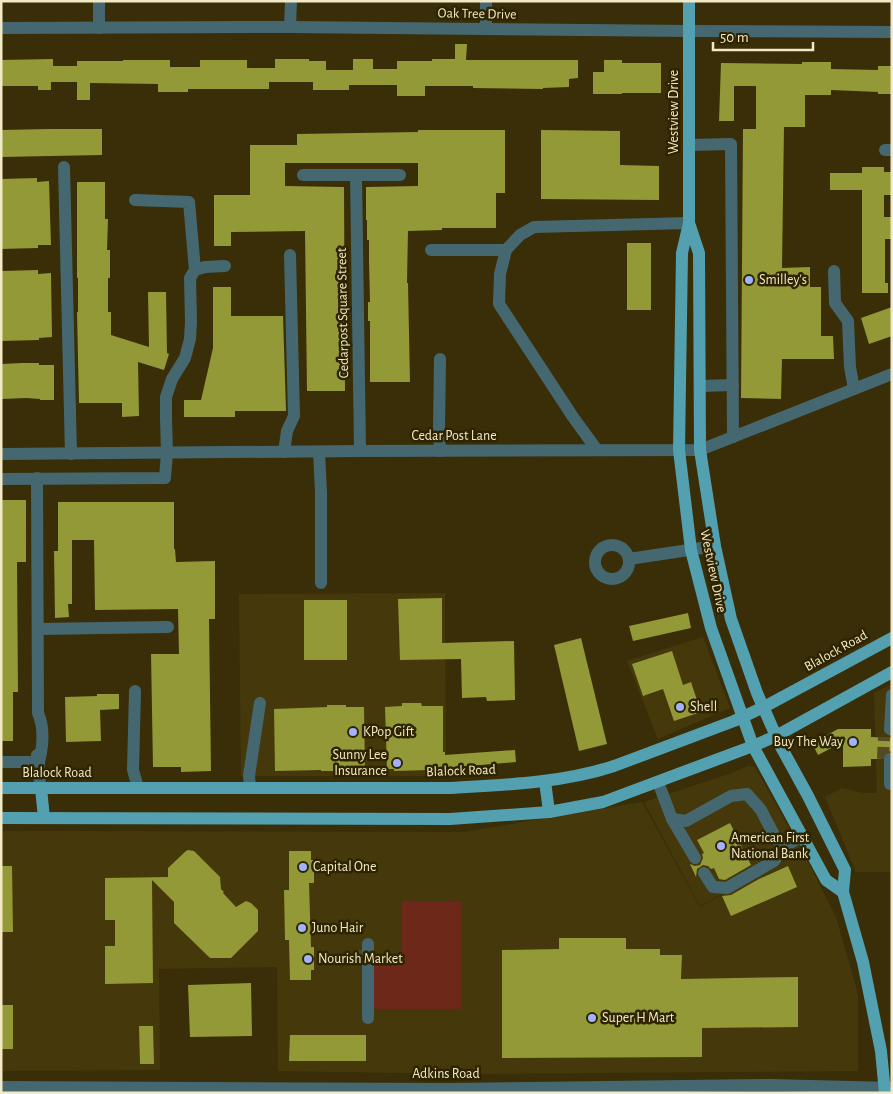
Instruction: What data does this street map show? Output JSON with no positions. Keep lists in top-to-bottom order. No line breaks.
{"streets":{"main road":["Westview Drive","Blalock Road"],"street":["Oak Tree Drive","Cedarpost Square Street","Cedar Post Lane","Adkins Road"]},"crossings":[["Oak Tree Drive","Westview Drive"],["Westview Drive","Cedar Post Lane"],["Westview Drive","Blalock Road"],["Westview Drive","Adkins Road"],["Cedarpost Square Street","Cedar Post Lane"]],"places":["Smilley's","Shell","KPop Gift","Buy The Way","Sunny Lee Insurance","American First National Bank","Capital One","Juno Hair","Nourish Market","Super H Mart"],"scale_bar":"50 m"}
